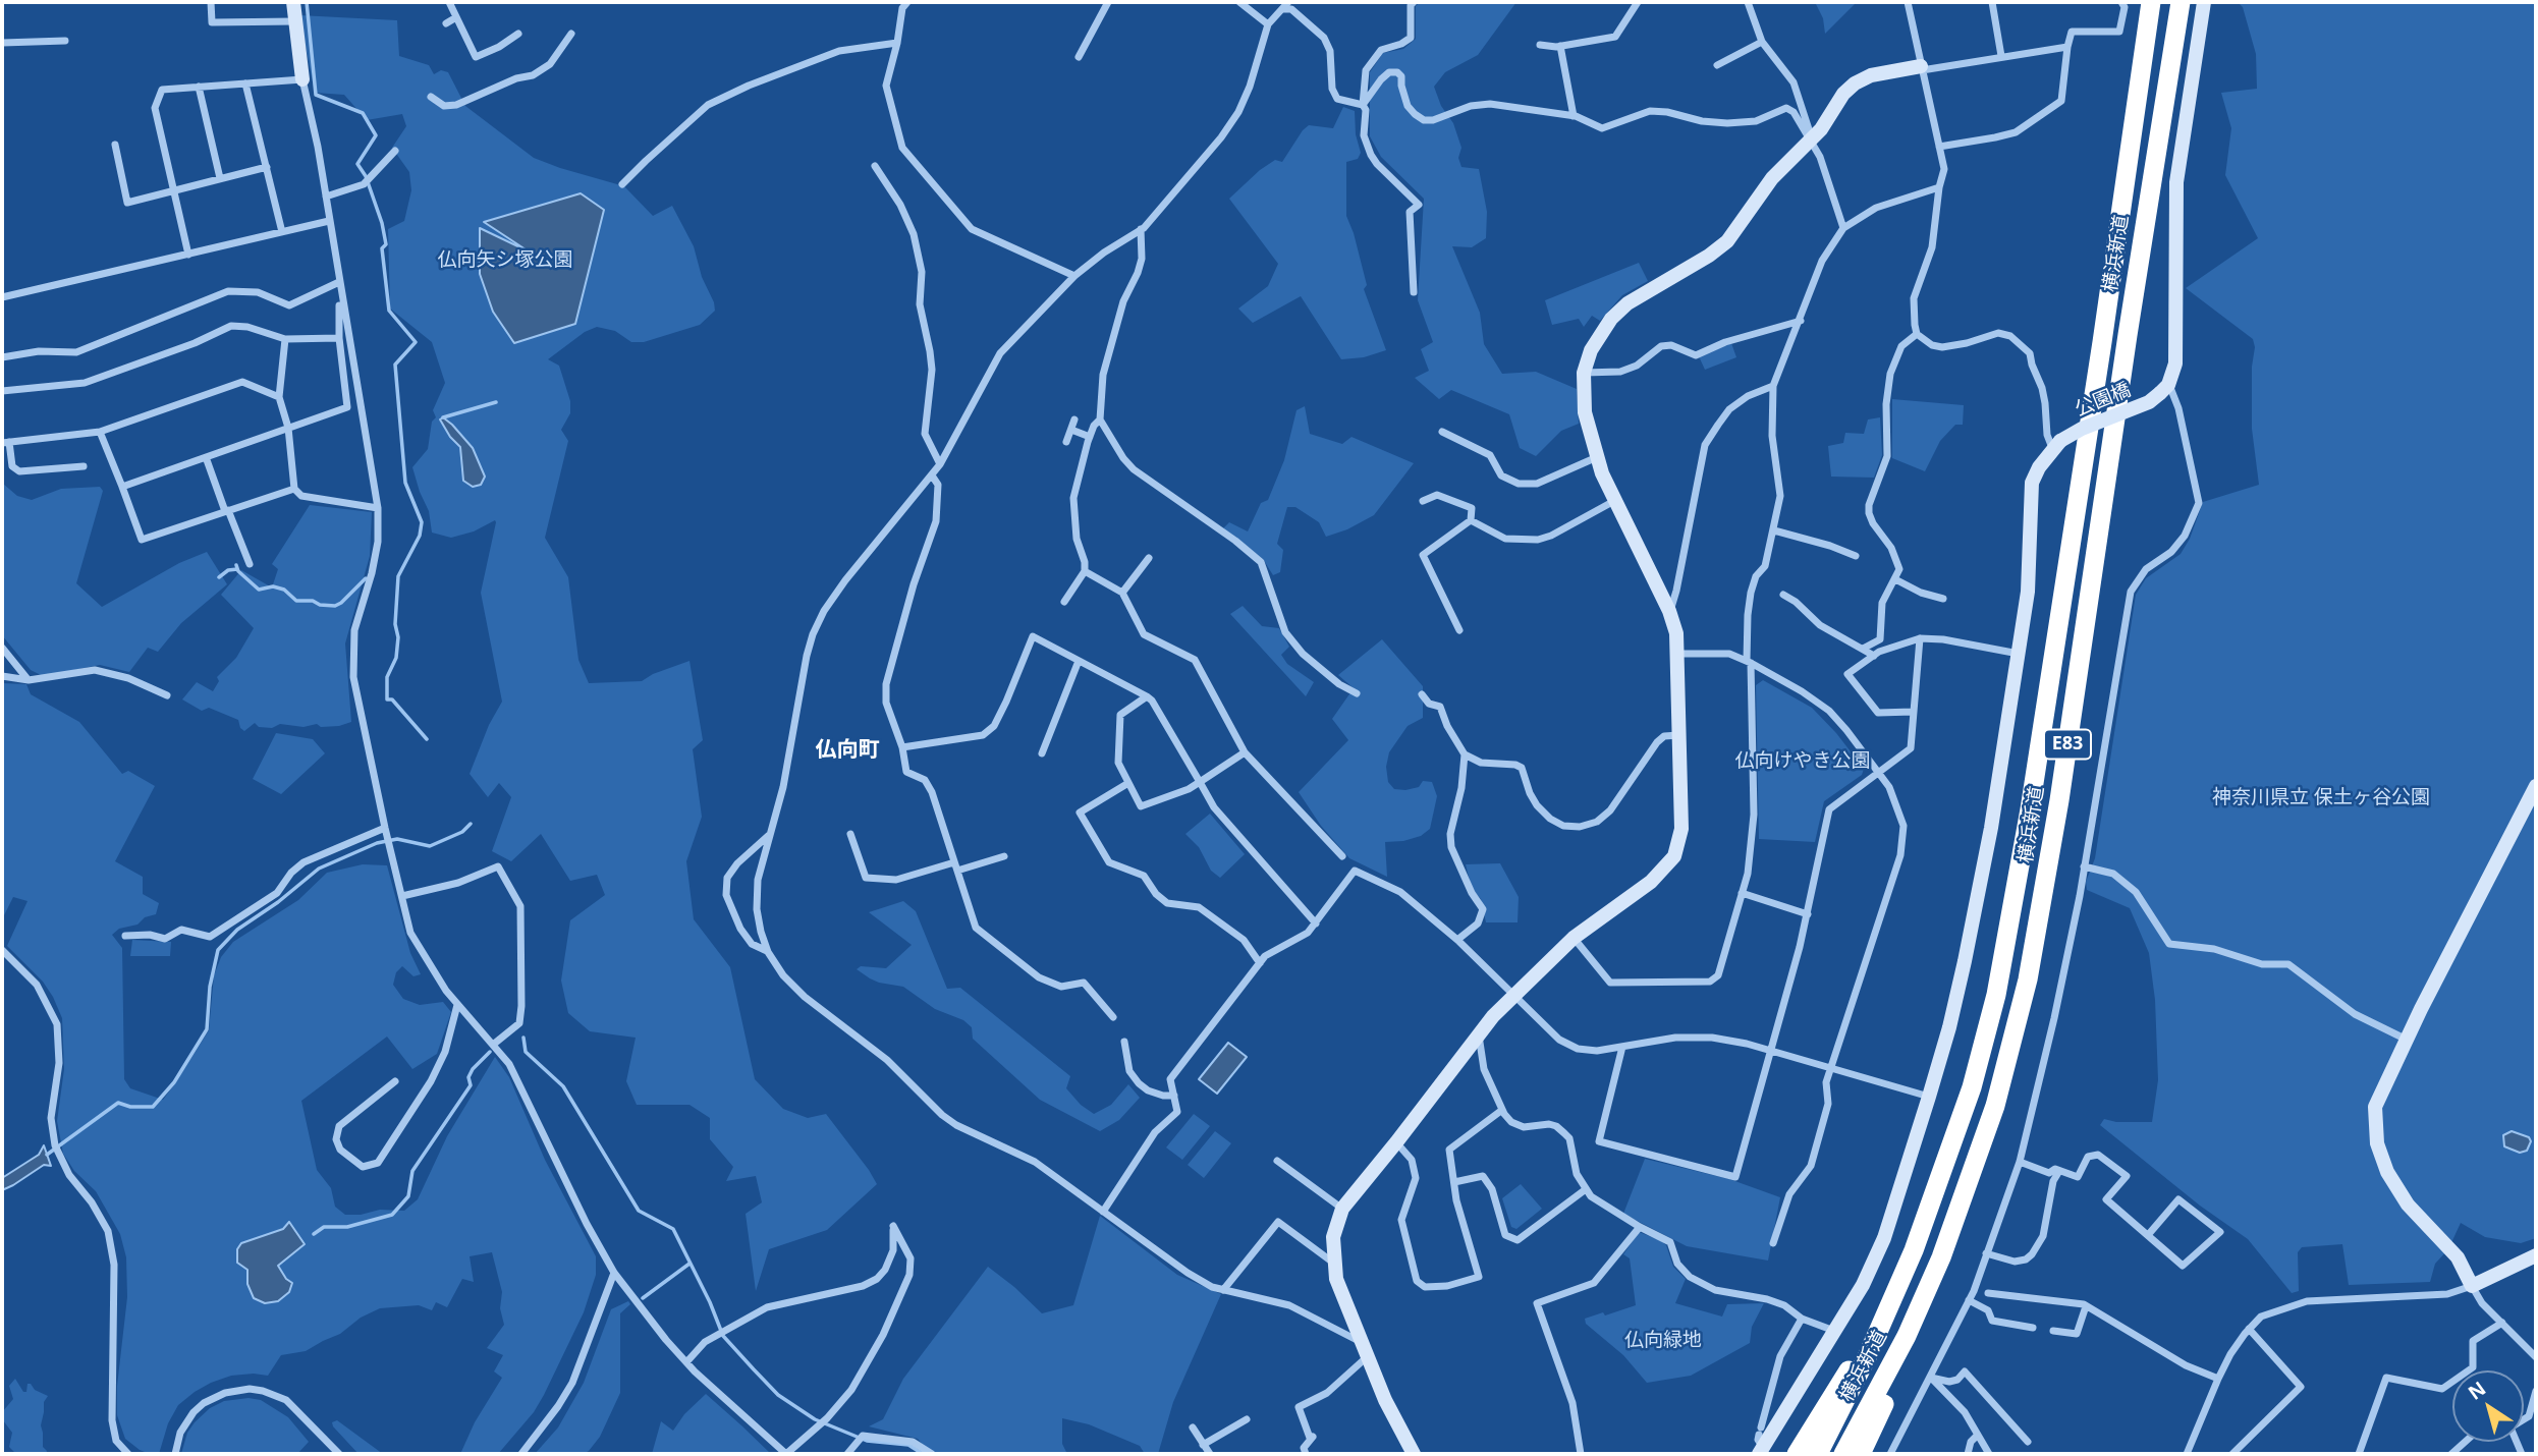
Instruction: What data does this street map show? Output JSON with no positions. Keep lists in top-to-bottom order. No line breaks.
{"streets":{"highway":["横浜新道","E83"],"street":["公園橋"]},"districts":["仏向町"],"parks":["仏向矢シ塚公園","仏向けやき公園","神奈川県立 保土ヶ谷公園","仏向緑地"],"north":"top left"}
